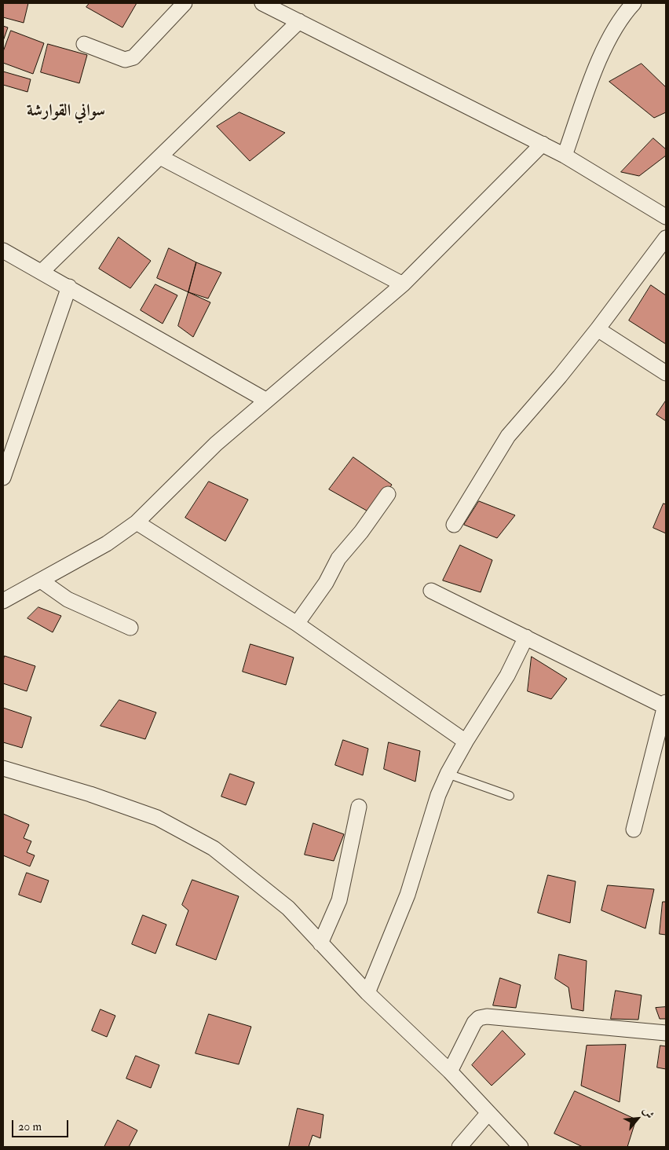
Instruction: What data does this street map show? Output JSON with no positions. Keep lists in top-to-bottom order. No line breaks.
{"districts":["سواني القوارشة"],"scale_bar":"20 m","north":"top right"}
